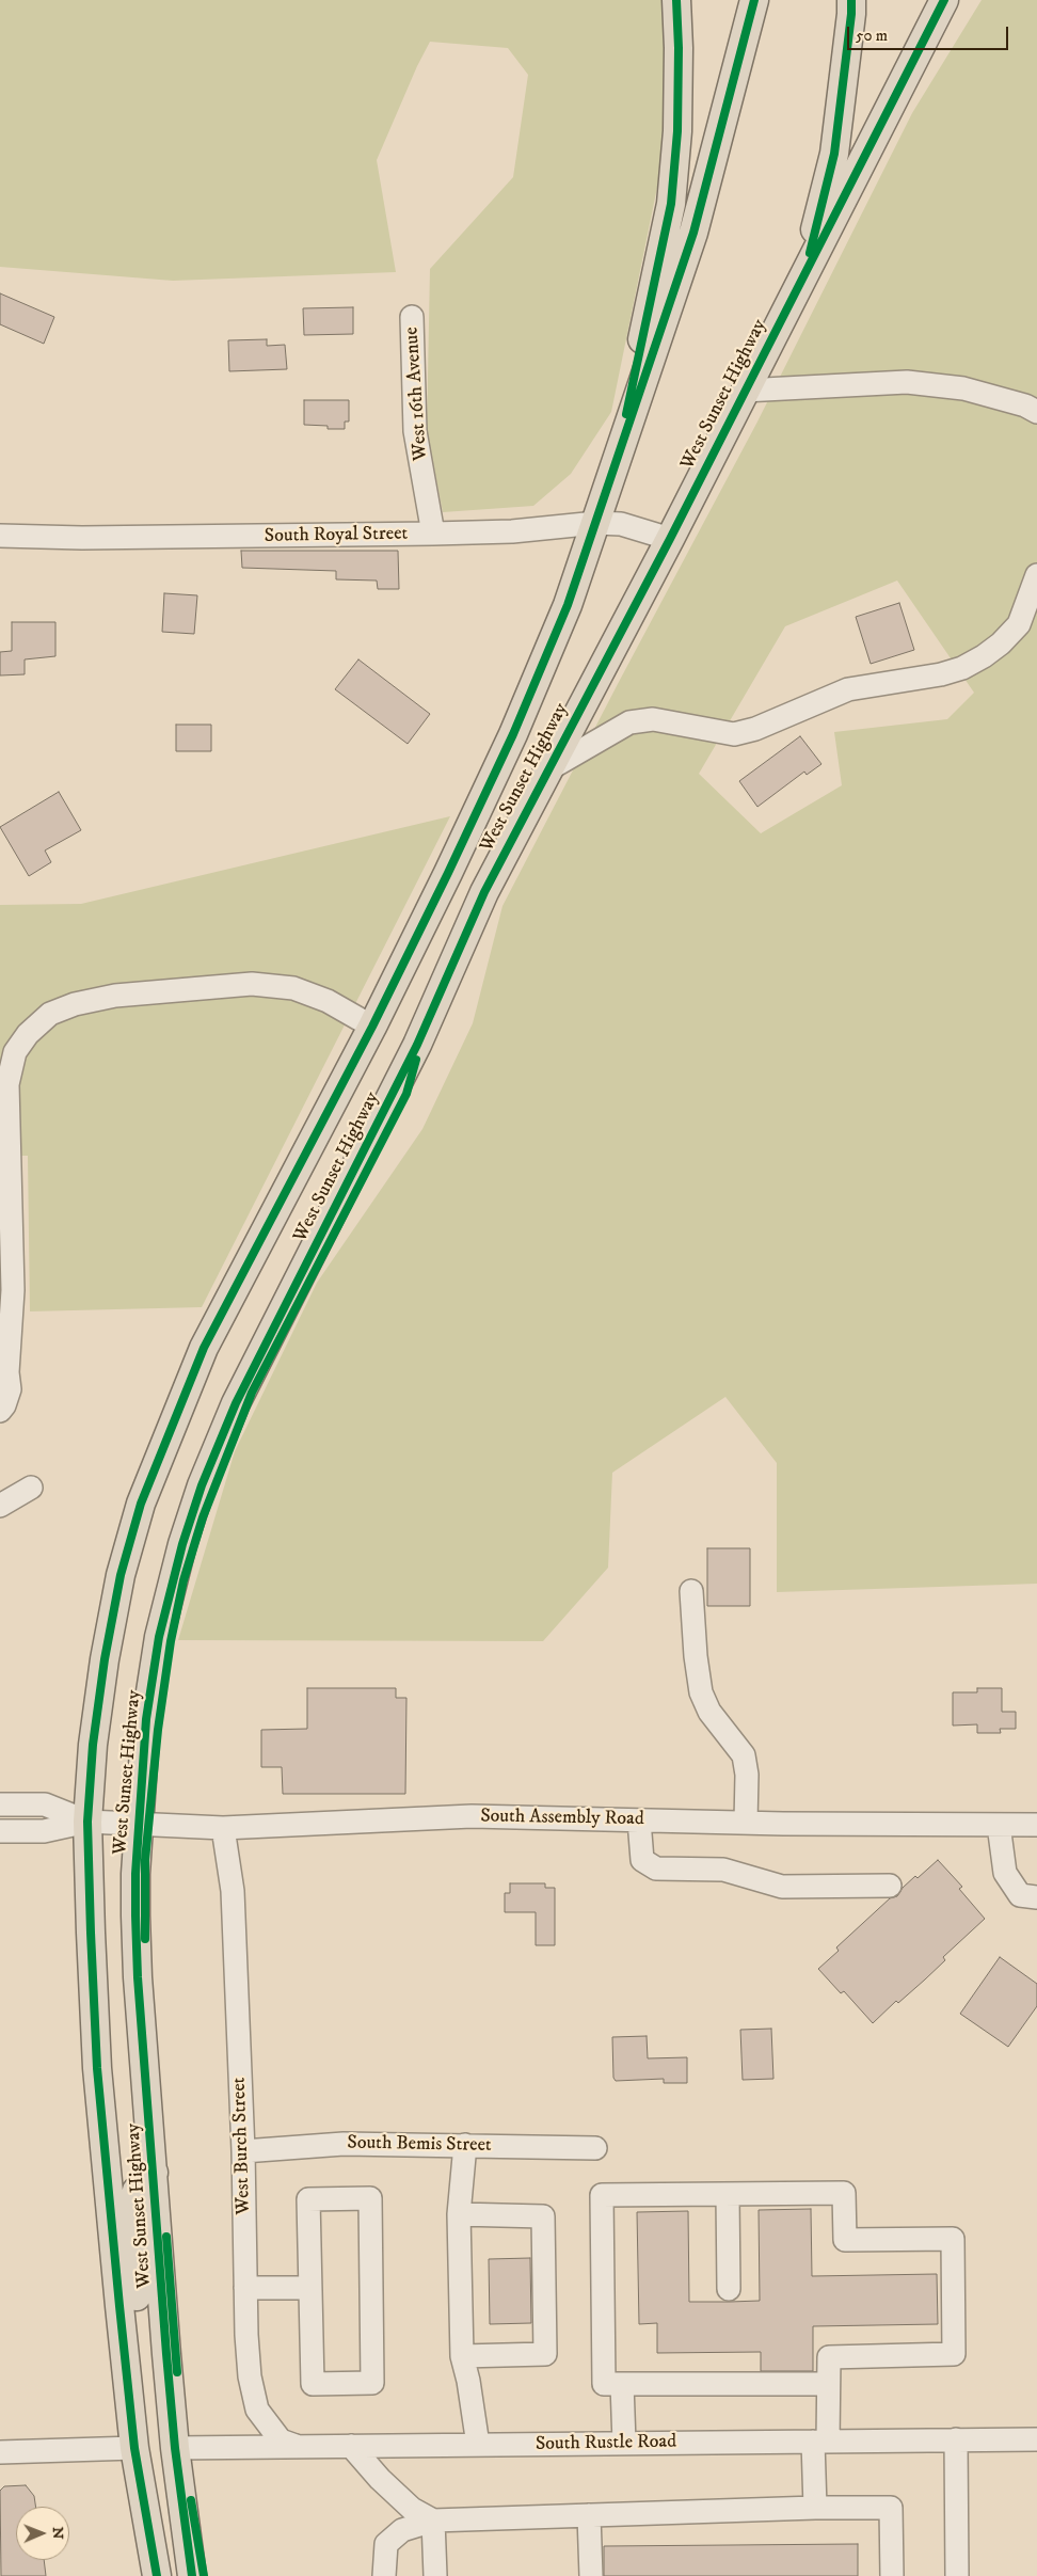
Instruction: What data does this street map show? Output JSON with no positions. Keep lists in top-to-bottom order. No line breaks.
{"streets":{"main road":["West Sunset Highway"],"street":["West 16th Avenue","South Royal Street","South Assembly Road","South Bemis Street","West Burch Street","South Rustle Road"]},"crossings":[["West 16th Avenue","South Royal Street"],["West Sunset Highway","South Royal Street"],["West Sunset Highway","South Assembly Road"],["West Sunset Highway","South Rustle Road"],["South Assembly Road","West Burch Street"],["South Bemis Street","West Burch Street"],["West Burch Street","South Rustle Road"]],"scale_bar":"50 m","north":"right"}
